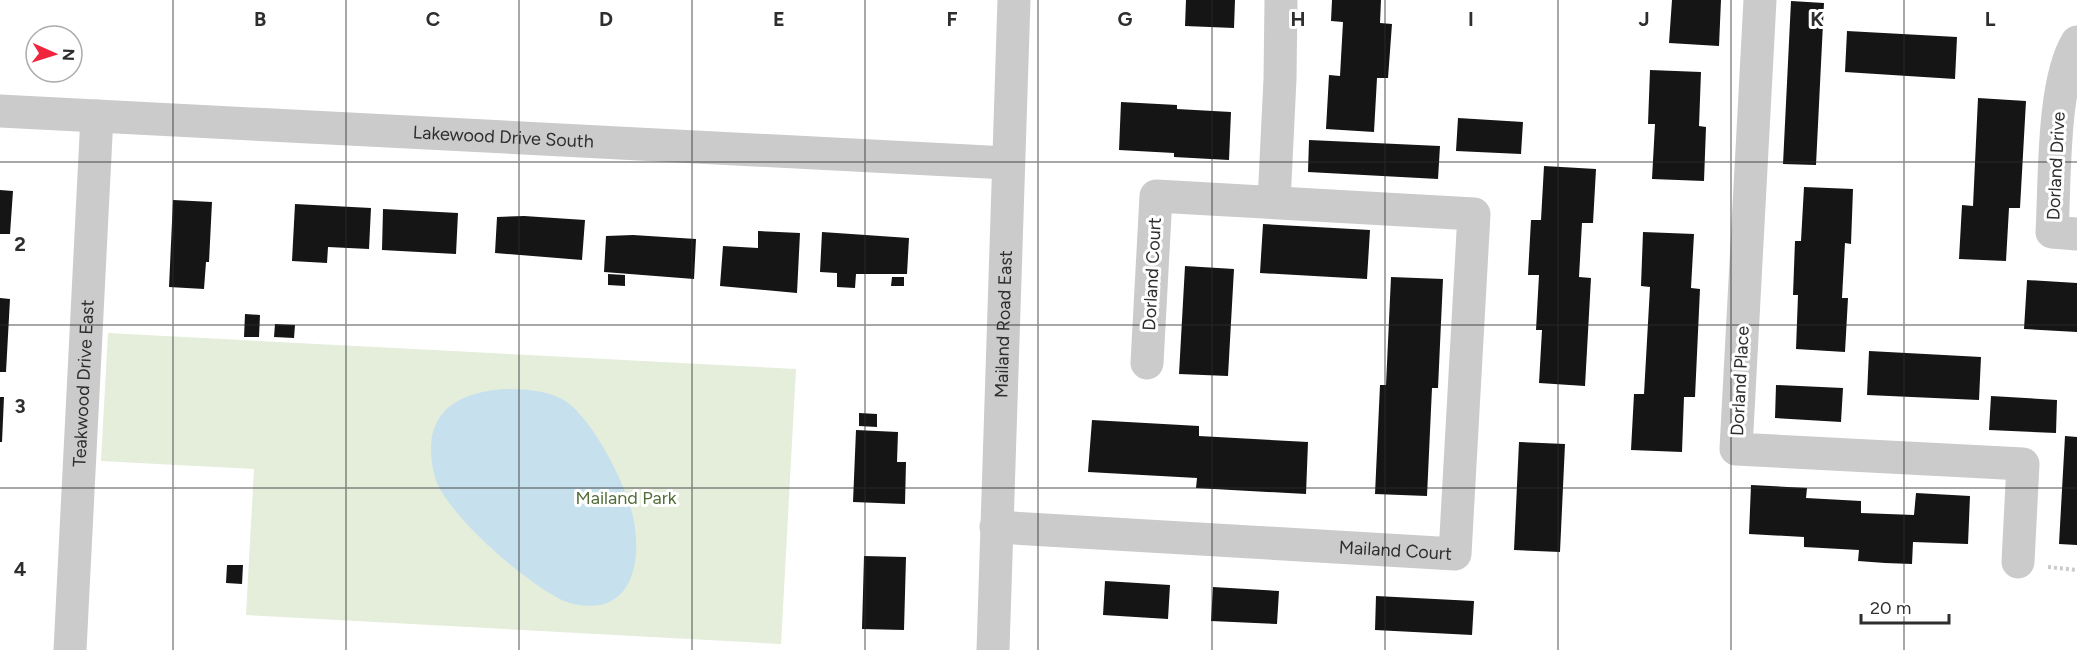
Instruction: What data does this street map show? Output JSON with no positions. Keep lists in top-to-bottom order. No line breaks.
{"streets":{"street":["Lakewood Drive South","Dorland Drive","Dorland Court","Mailand Road East","Dorland Place","Teakwood Drive East","Mailand Court"]},"crossings":[["Lakewood Drive South","Mailand Road East"],["Lakewood Drive South","Teakwood Drive East"],["Dorland Court","Mailand Court"],["Mailand Road East","Mailand Court"]],"parks":["Mailand Park"],"scale_bar":"20 m","north":"right","grid":{"columns":["B","C","D","E","F","G","H","I","J","K","L"],"rows":["2","3","4"]}}
